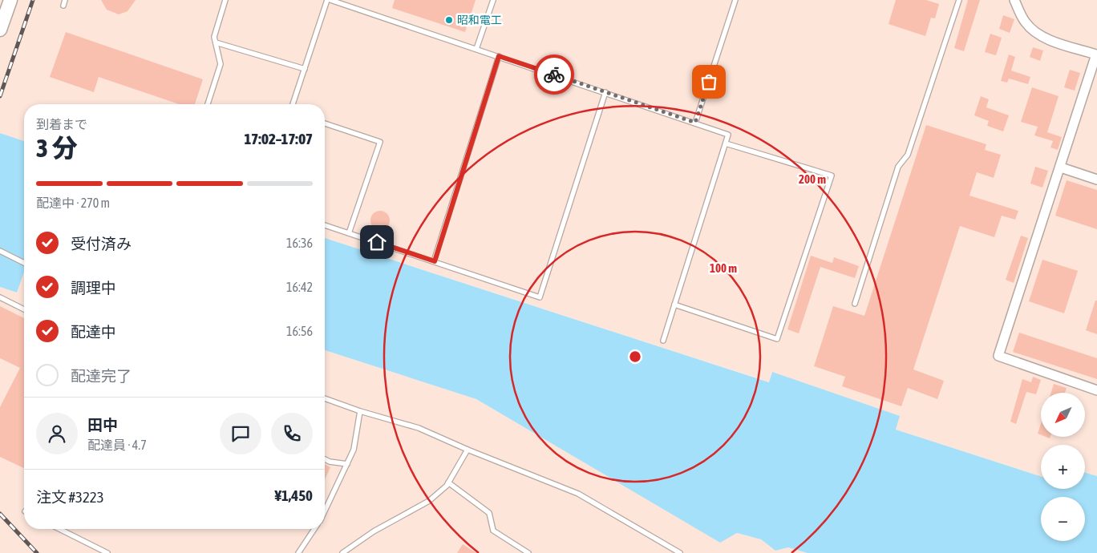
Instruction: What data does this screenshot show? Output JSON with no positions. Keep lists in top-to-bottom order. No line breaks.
{"places":["昭和電工"],"north":"bottom left","page":{"heading":["3 分","到着まで","17:02–17:07"],"panel":["田中","配達員 · 4.7","注文 #3223","¥1,450"],"bar":"配達中 · 270 m","list":[["受付済み","16:36"],["調理中","16:42"],["配達中","16:56"],"配達完了"],"map_buttons":["+","−"]},"rings":["200 m","100 m"]}
